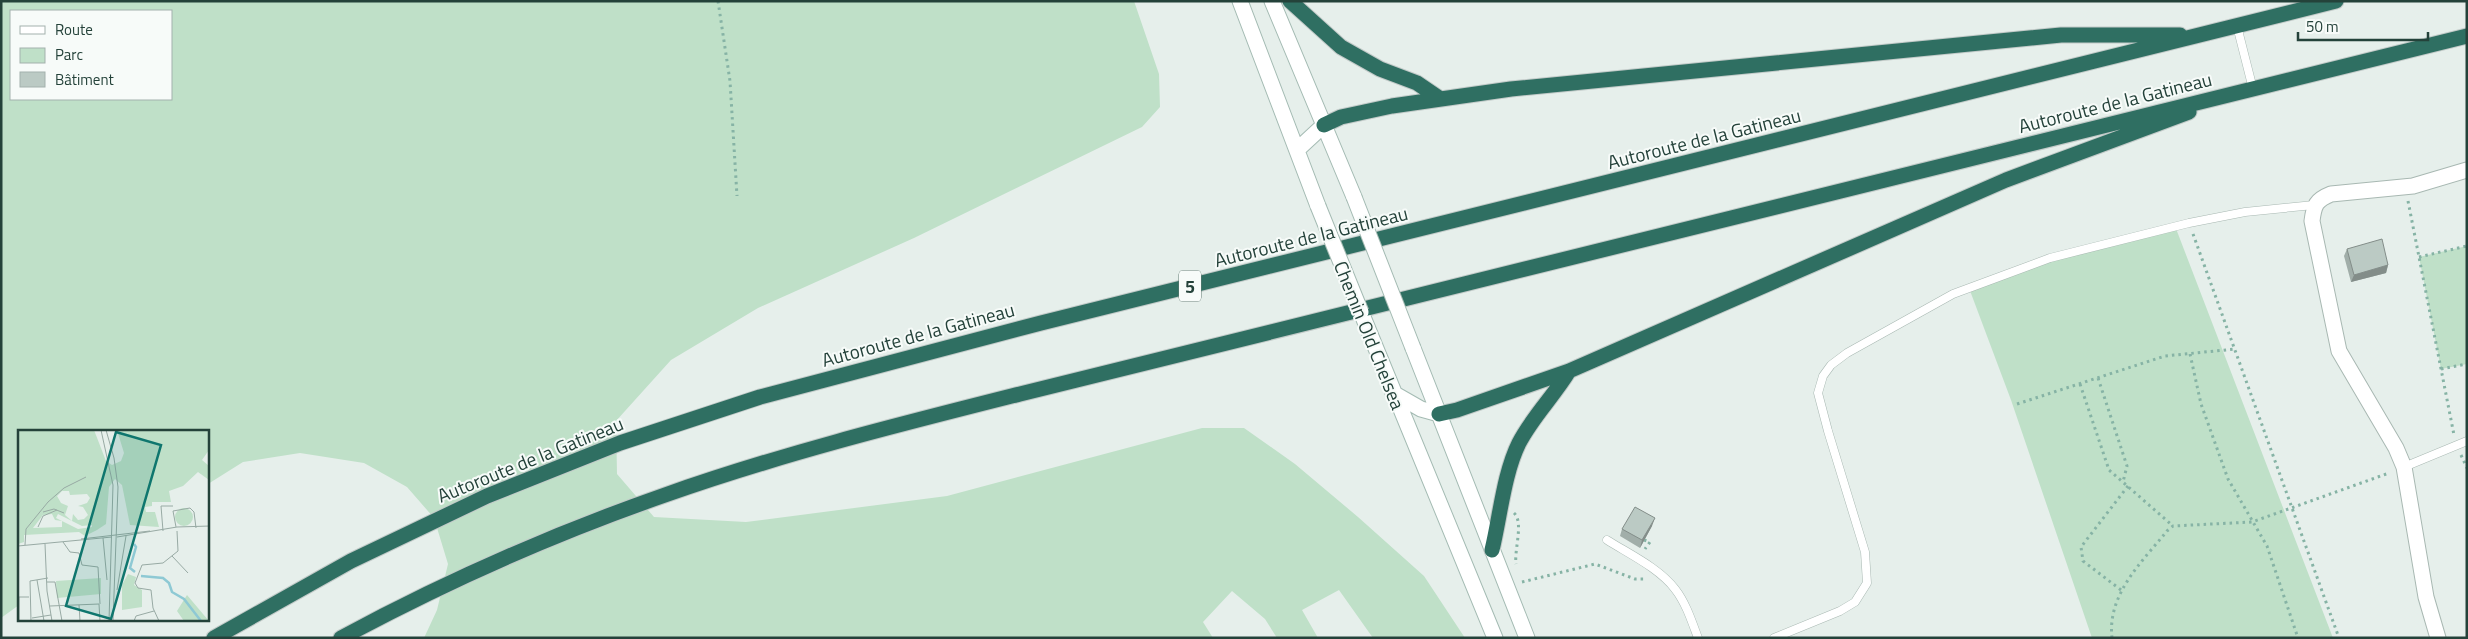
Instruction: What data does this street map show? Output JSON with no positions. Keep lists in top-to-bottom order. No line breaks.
{"streets":{"highway":["Autoroute de la Gatineau","5"],"street":["Chemin Old Chelsea"]},"legend":["Route","Parc","Bâtiment"],"scale_bar":"50 m"}
